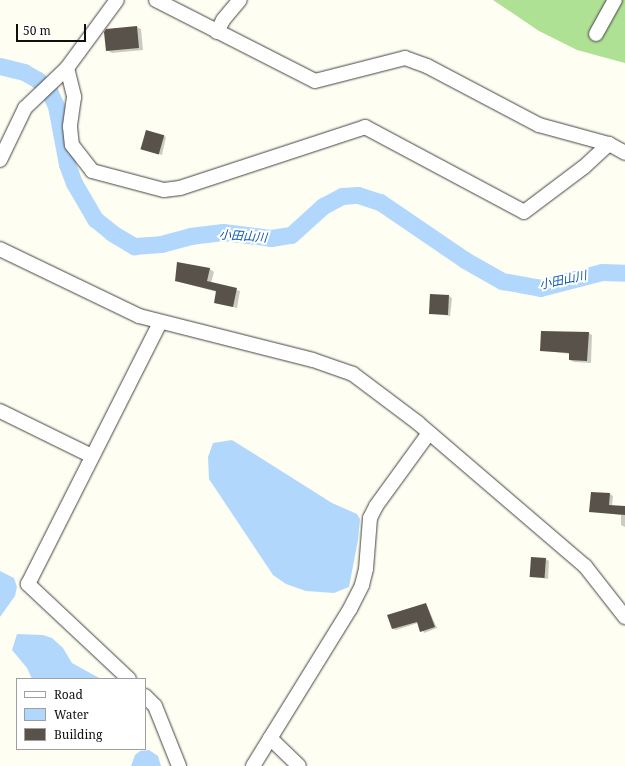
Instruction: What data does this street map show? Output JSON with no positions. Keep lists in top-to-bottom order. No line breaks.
{"water":["小田山川"],"legend":["Road","Water","Building"],"scale_bar":"50 m"}
